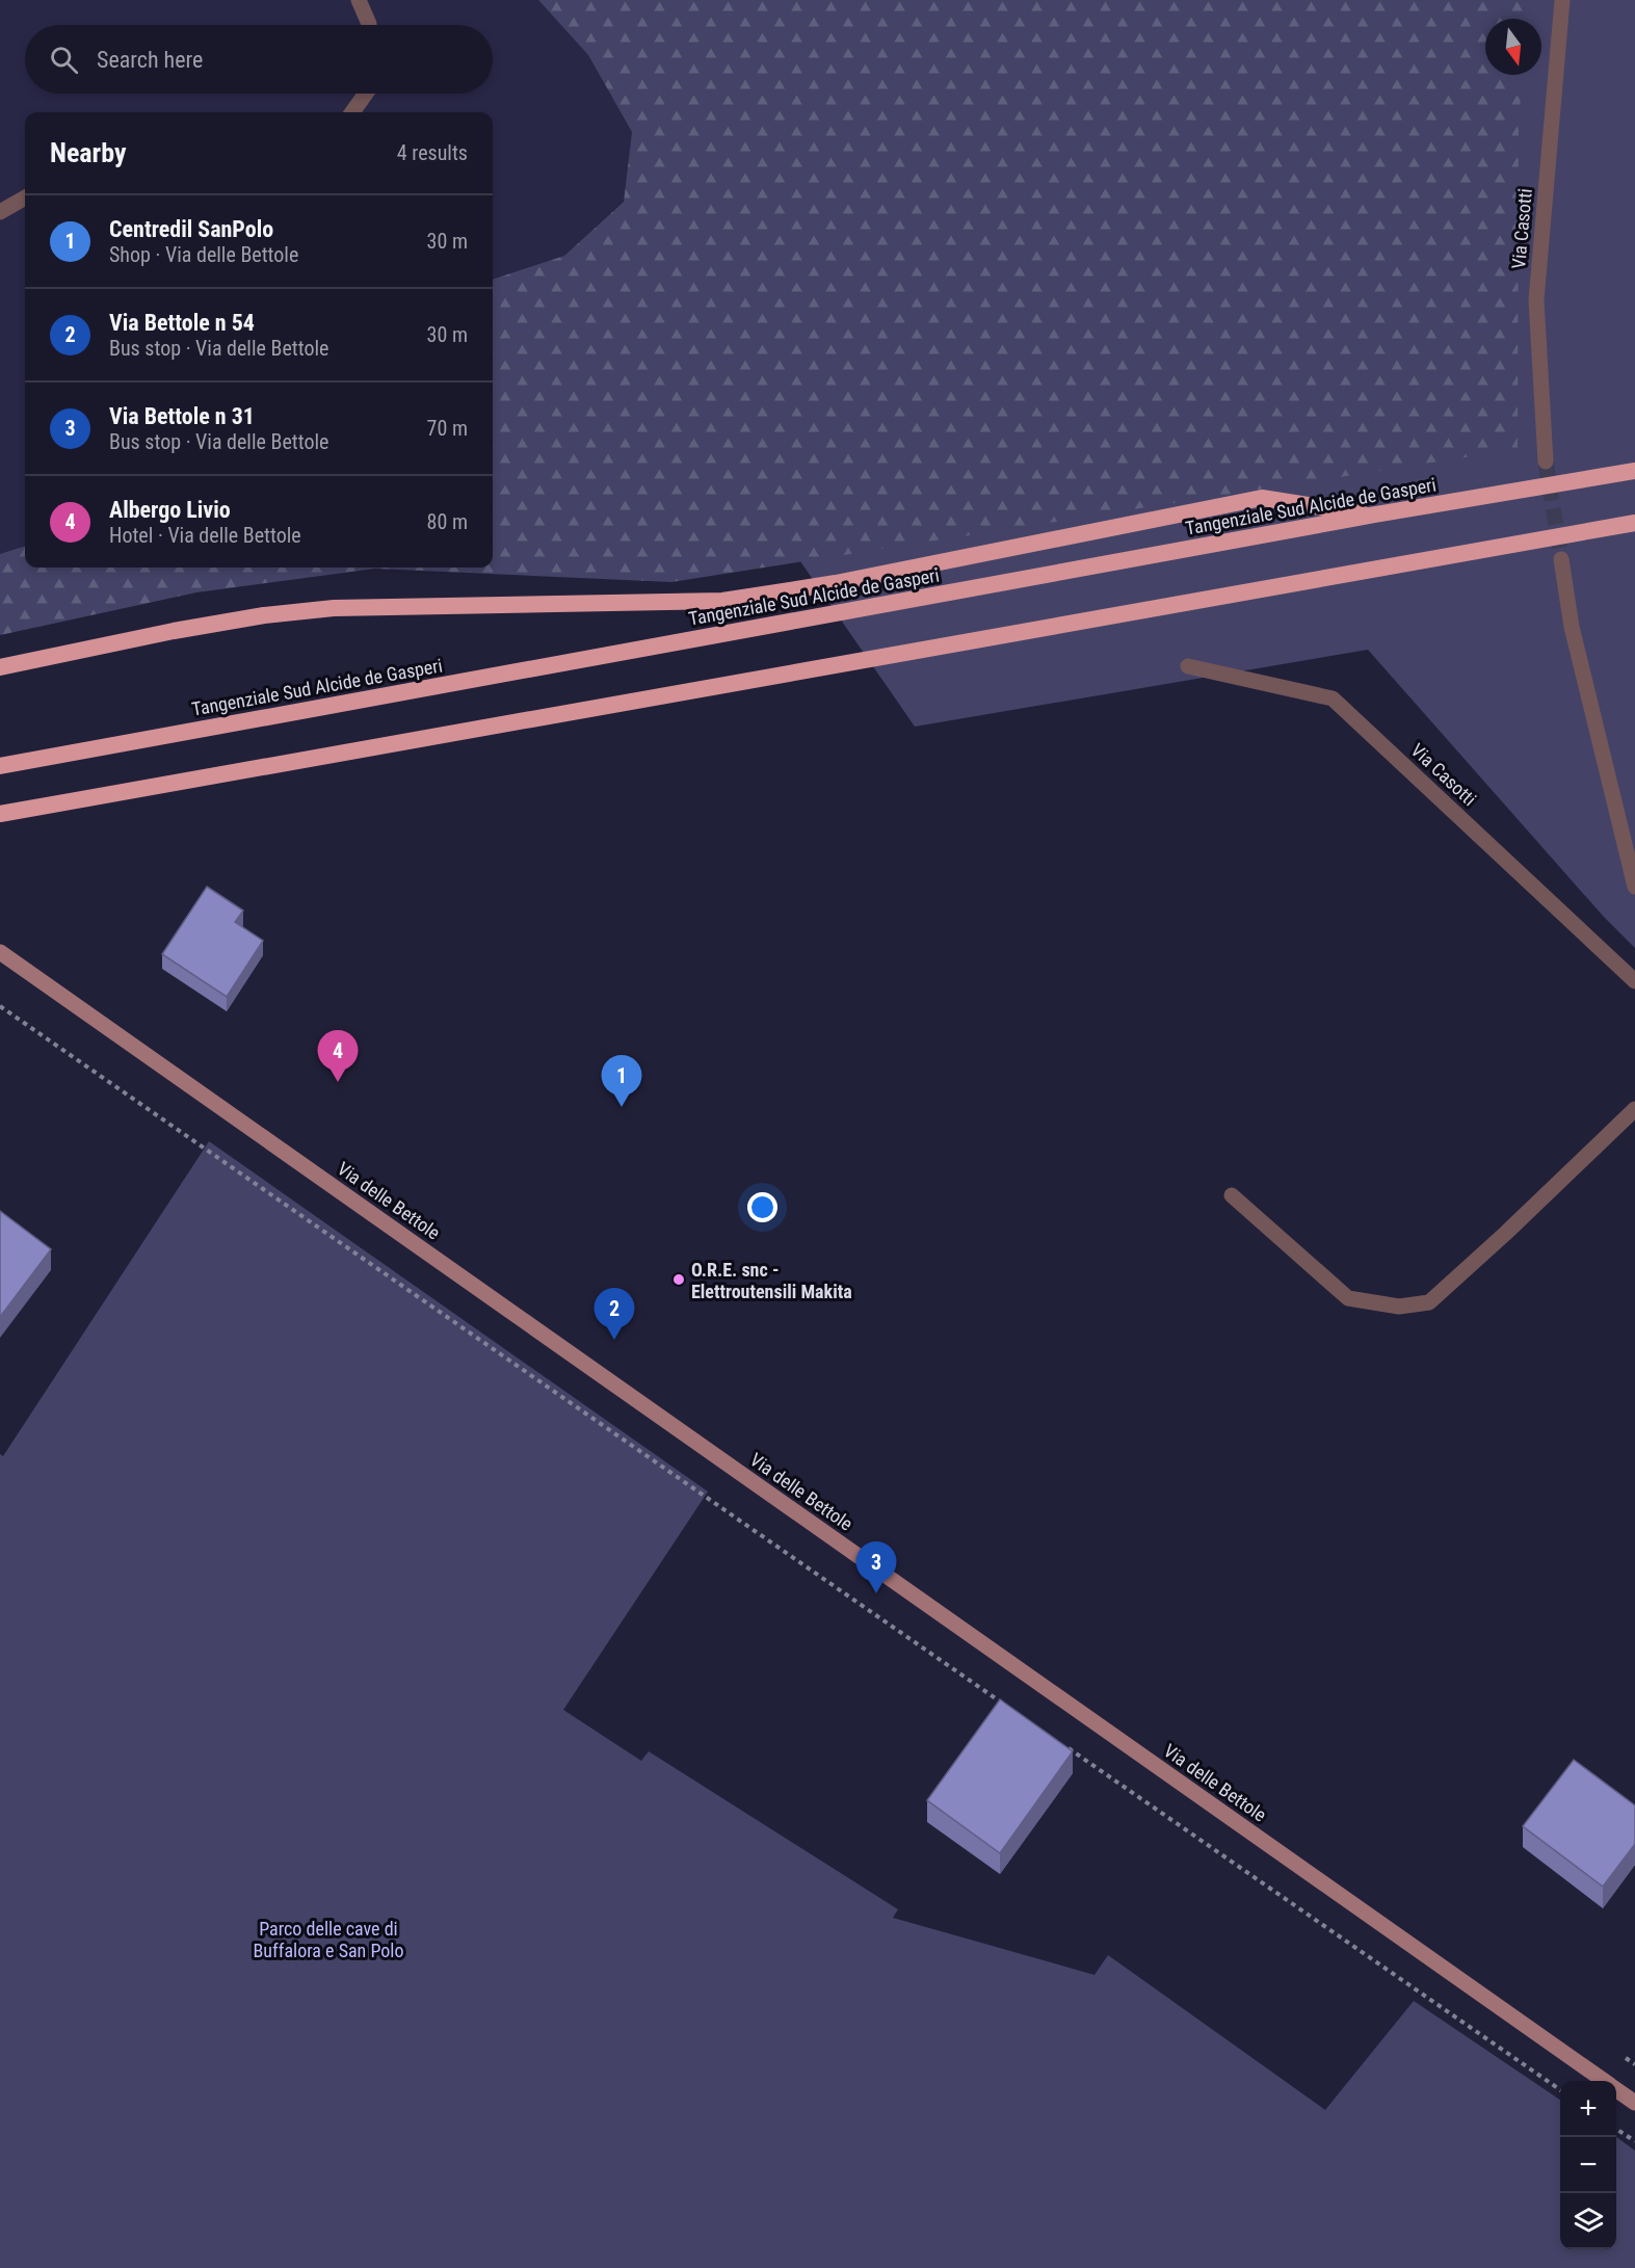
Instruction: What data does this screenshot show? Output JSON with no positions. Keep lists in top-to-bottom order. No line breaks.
{"streets":{"highway":["Tangenziale Sud Alcide de Gasperi"],"main road":["Via delle Bettole"],"street":["Via Casotti"]},"parks":["Parco delle cave di Buffalora e San Polo"],"places":["O.R.E. snc - Elettroutensili Makita"],"north":"bottom","page":{"search":"Search here","heading":["Nearby","4 results"],"list":[{"mark":"1","name":"Centredil SanPolo","note":"Shop · Via delle Bettole","value":"30 m"},{"mark":"2","name":"Via Bettole n 54","note":"Bus stop · Via delle Bettole","value":"30 m"},{"mark":"3","name":"Via Bettole n 31","note":"Bus stop · Via delle Bettole","value":"70 m"},{"mark":"4","name":"Albergo Livio","note":"Hotel · Via delle Bettole","value":"80 m"}],"pins":["4","1","2","3"],"map_buttons":["+","−"]}}
